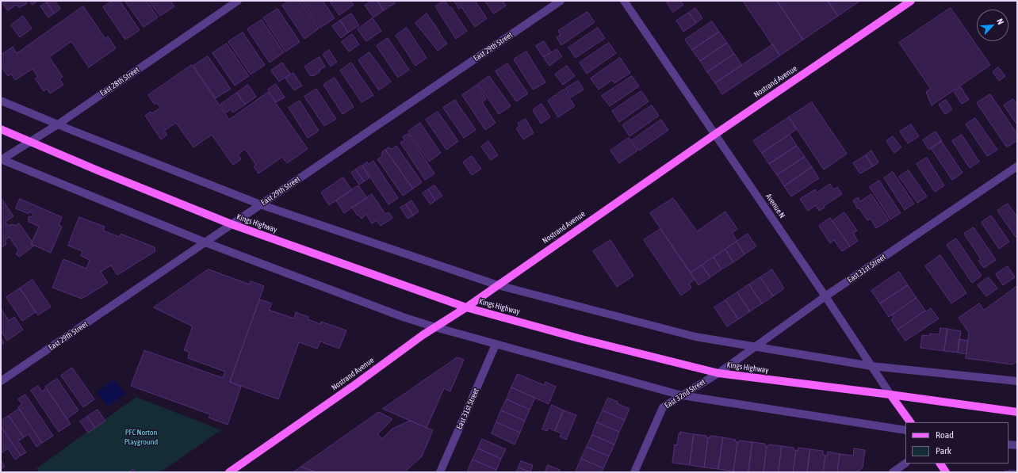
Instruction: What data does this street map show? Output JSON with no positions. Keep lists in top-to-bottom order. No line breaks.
{"streets":{"main road":["Nostrand Avenue","Avenue N","Kings Highway"],"street":["East 29th Street","East 28th Street","East 31st Street","East 32nd Street"]},"crossings":[["East 29th Street","Kings Highway"],["East 28th Street","Kings Highway"],["Nostrand Avenue","Avenue N"],["Nostrand Avenue","Kings Highway"],["Avenue N","Kings Highway"],["Avenue N","East 31st Street"],["Kings Highway","East 31st Street"],["Kings Highway","East 32nd Street"],["East 31st Street","East 32nd Street"]],"parks":["PFC Norton Playground"],"legend":["Road","Park"],"north":"top right"}
